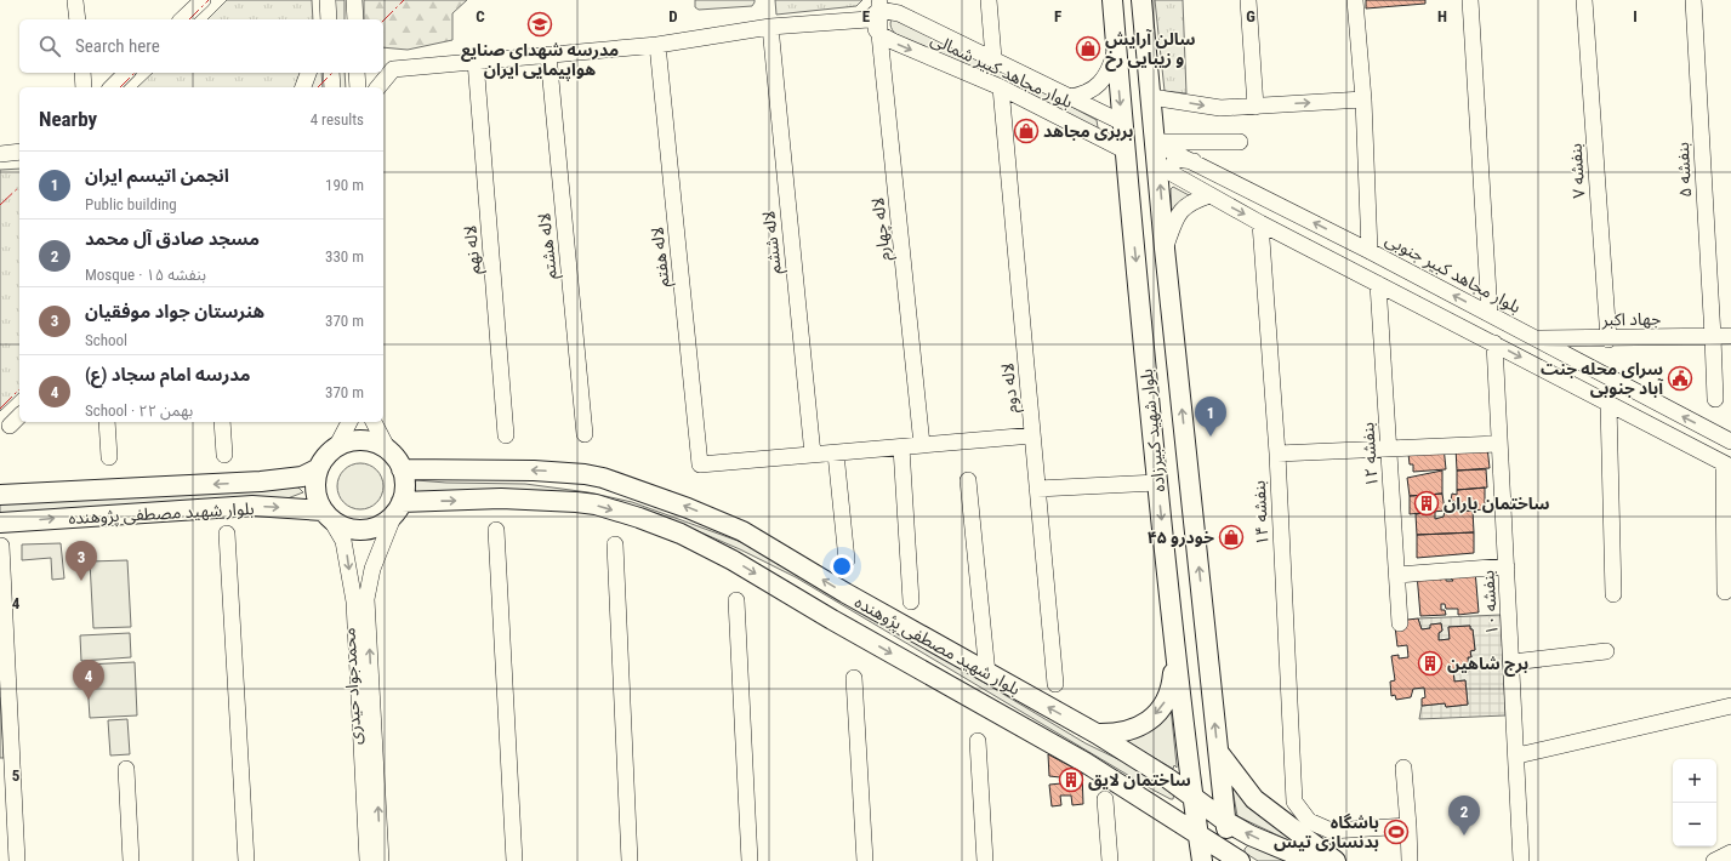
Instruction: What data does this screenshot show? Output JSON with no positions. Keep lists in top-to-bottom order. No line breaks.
{"streets":{"main road":["بلوار شهید کبیرزاده","بلوار شهید مصطفی پژوهنده"],"street":["بلوار مجاهد کبیر شمالی","بنفشه ۵","بنفشه ۷","لاله چهارم","لاله ششم","لاله هشتم","لاله نهم","لاله هفتم","بلوار مجاهد کبیر جنوبی","جهاد اکبر","لاله دوم","بنفشه ۱۲","بنفشه ۱۴","بنفشه ۱۰","محمدجواد حیدری"]},"crossings":[["بلوار مجاهد کبیر شمالی","لاله چهارم"],["بلوار مجاهد کبیر شمالی","لاله ششم"],["بلوار مجاهد کبیر شمالی","لاله هشتم"],["بلوار مجاهد کبیر شمالی","لاله نهم"],["بلوار مجاهد کبیر شمالی","لاله هفتم"],["بلوار مجاهد کبیر شمالی","لاله دوم"],["بلوار مجاهد کبیر شمالی","بلوار شهید کبیرزاده"],["بنفشه ۵","جهاد اکبر"],["بنفشه ۷","جهاد اکبر"],["لاله ششم","لاله هفتم"],["بلوار مجاهد کبیر جنوبی","جهاد اکبر"],["بلوار مجاهد کبیر جنوبی","بلوار شهید کبیرزاده"],["بلوار شهید کبیرزاده","بلوار شهید مصطفی پژوهنده"],["بلوار شهید مصطفی پژوهنده","محمدجواد حیدری"]],"places":{"school or university":["مدرسه شهدای صنایع هواپیمایی ایران"],"shop":["سالن آرایش و زیبایی رخ","بربری مجاهد","خودرو ۴۵"],"public building":["سرای محله جنت آباد جنوبی"],"building":["ساختمان باران","برج شاهین","ساختمان لایق"],"sports":["باشگاه بدنسازی تیس"]},"page":{"search":"Search here","heading":["Nearby","4 results"],"list":[{"mark":"1","name":"انجمن اتیسم ایران","note":"Public building","value":"190 m"},{"mark":"2","name":"مسجد صادق آل محمد","note":"Mosque · بنفشه ۱۵","value":"330 m"},{"mark":"3","name":"هنرستان جواد موفقیان","note":"School","value":"370 m"},{"mark":"4","name":"مدرسه امام سجاد (ع)","note":"School · ۲۲ بهمن","value":"370 m"}],"pins":["1","3","4","2"],"map_buttons":["+","−"]},"grid":{"columns":["C","D","E","F","G","H","I"],"rows":["4","5"]}}
